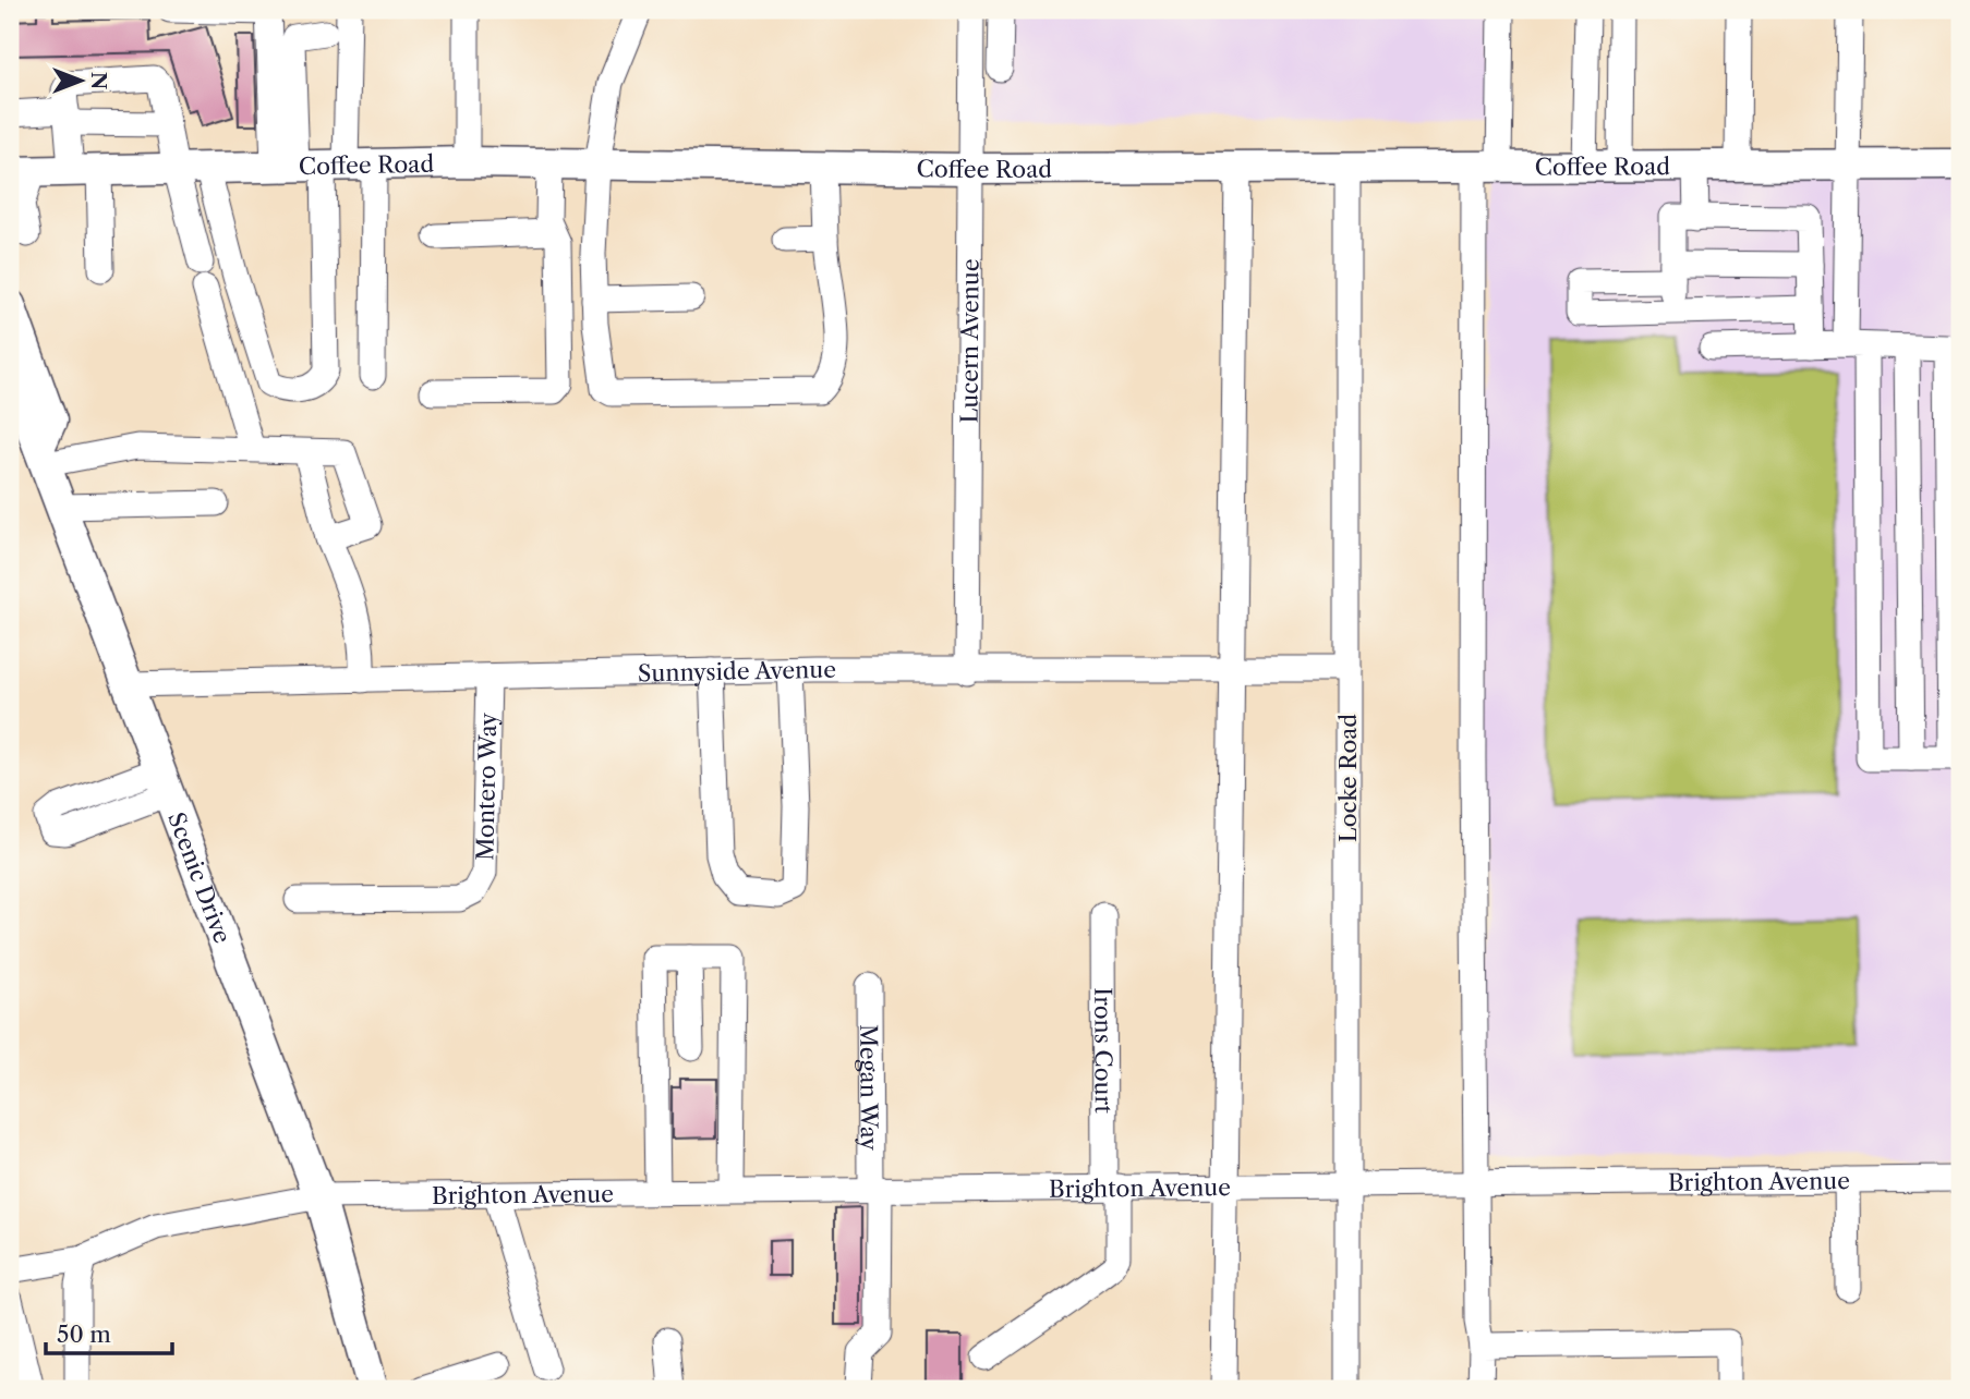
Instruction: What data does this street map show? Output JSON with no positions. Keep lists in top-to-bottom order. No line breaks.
{"streets":{"main road":["Coffee Road","Scenic Drive"],"street":["Lucern Avenue","Sunnyside Avenue","Locke Road","Montero Way","Irons Court","Megan Way","Brighton Avenue"]},"crossings":[["Coffee Road","Lucern Avenue"],["Coffee Road","Locke Road"],["Lucern Avenue","Sunnyside Avenue"],["Sunnyside Avenue","Locke Road"],["Sunnyside Avenue","Montero Way"],["Sunnyside Avenue","Scenic Drive"],["Locke Road","Brighton Avenue"],["Scenic Drive","Brighton Avenue"],["Irons Court","Brighton Avenue"],["Megan Way","Brighton Avenue"]],"scale_bar":"50 m","north":"right"}
